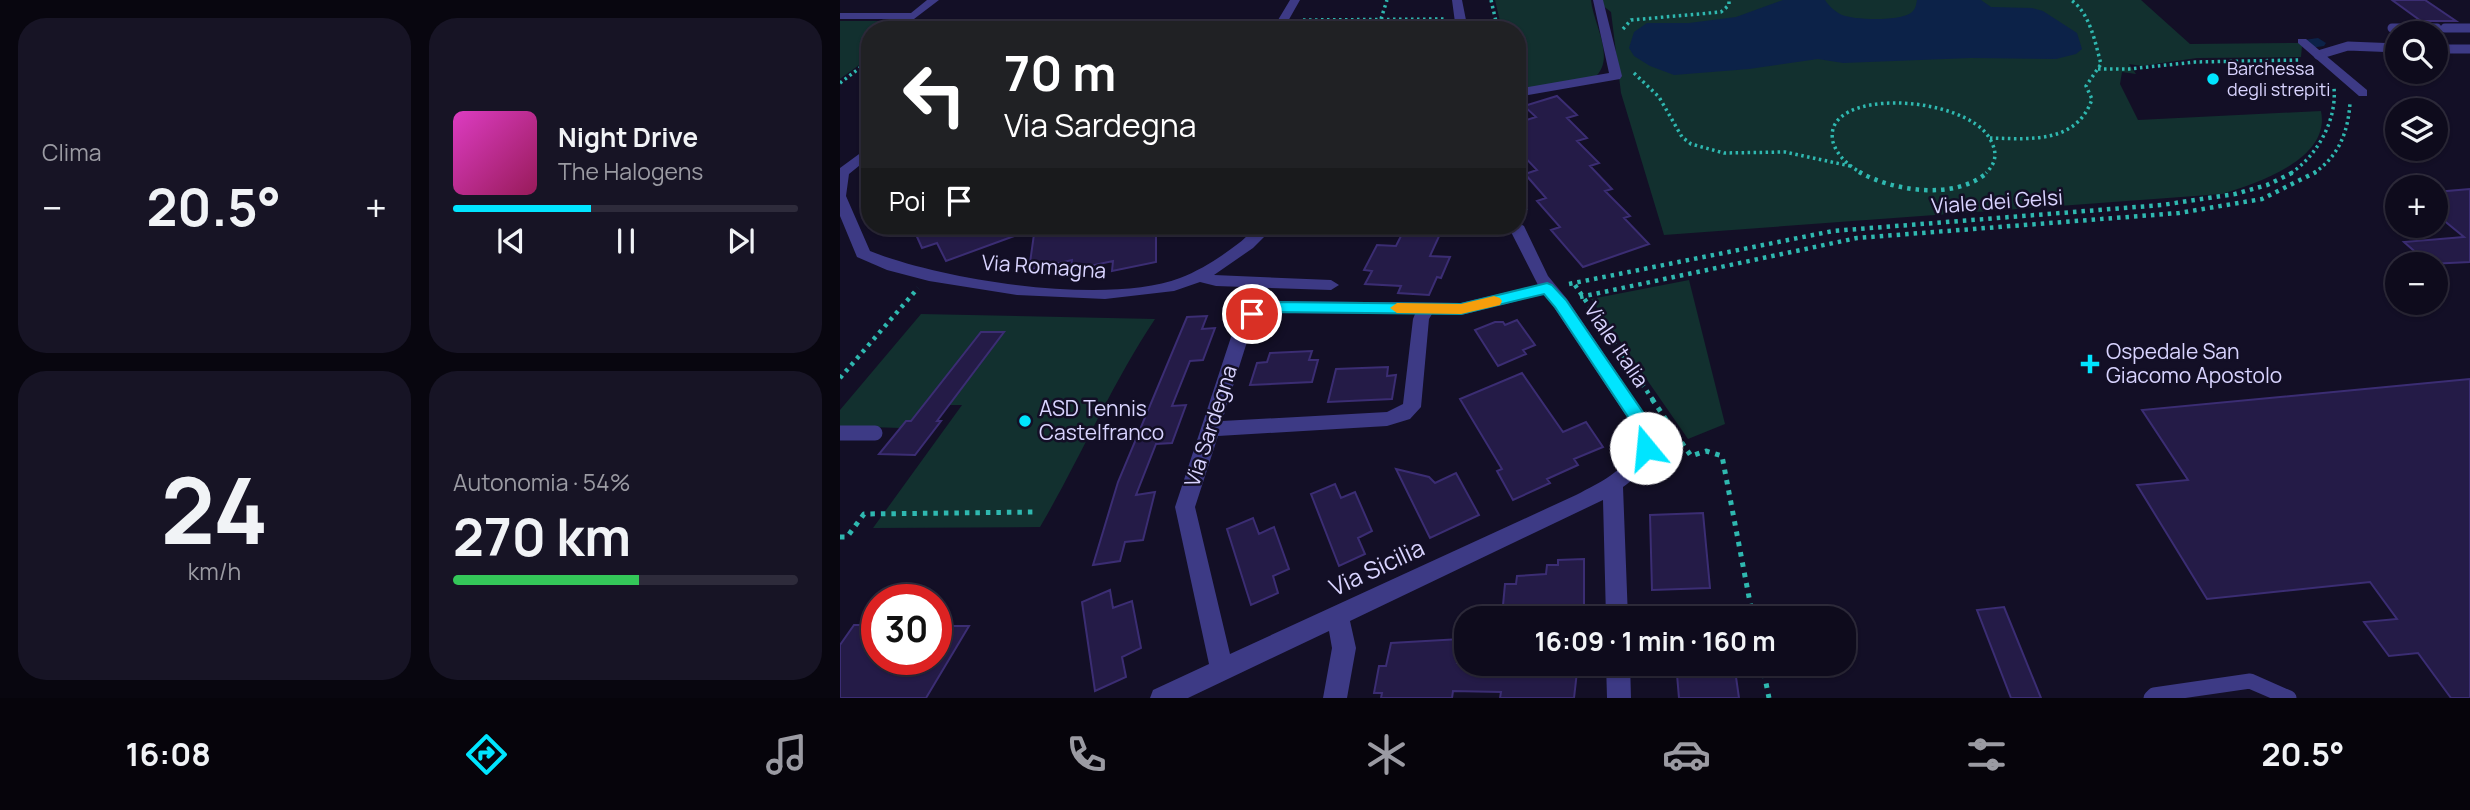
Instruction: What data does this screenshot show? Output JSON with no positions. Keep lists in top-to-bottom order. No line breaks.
{"streets":{"street":["Via Romagna","Viale Italia","Via Sardegna","Via Sicilia"],"path":["Viale dei Gelsi"]},"crossings":[["Viale Italia","Via Sardegna"],["Viale Italia","Via Sicilia"],["Via Sardegna","Via Sicilia"]],"places":{"other":["Barchessa degli strepiti","ASD Tennis Castelfranco"],"health":["Ospedale San Giacomo Apostolo"]},"page":{"tile":["Clima",["24","km/h"],["Autonomia · 54%","270 km"]],"map_buttons":["+","−"],"turn":["70 m","Via Sardegna"],"song":["Night Drive","The Halogens"],"then":"Poi","heat":["−","20.5°","+"],"limit":"30","trip":"16:09 · 1 min · 160 m","tabs":["16:08","20.5°"]}}
